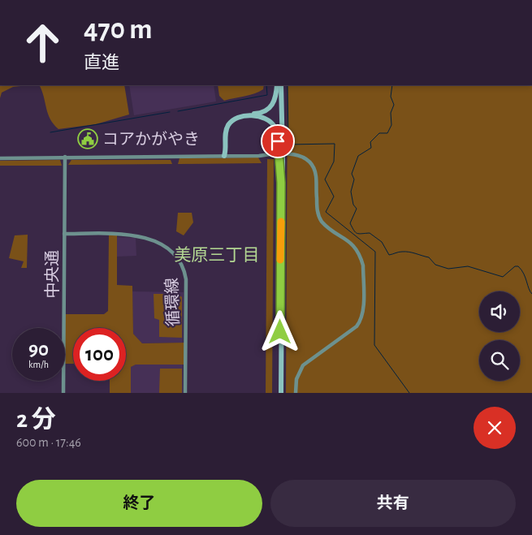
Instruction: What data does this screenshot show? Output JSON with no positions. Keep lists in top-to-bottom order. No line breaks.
{"streets":{"street":["中央通","循環線"]},"crossings":[["中央通","循環線"]],"districts":["美原三丁目"],"places":{"public building":["コアかがやき"]},"page":{"turn":["470 m","直進"],"speed":"90 km/h","limit":"100","heading":["2 分","600 m · 17:46"],"buttons":["終了","共有"]}}
